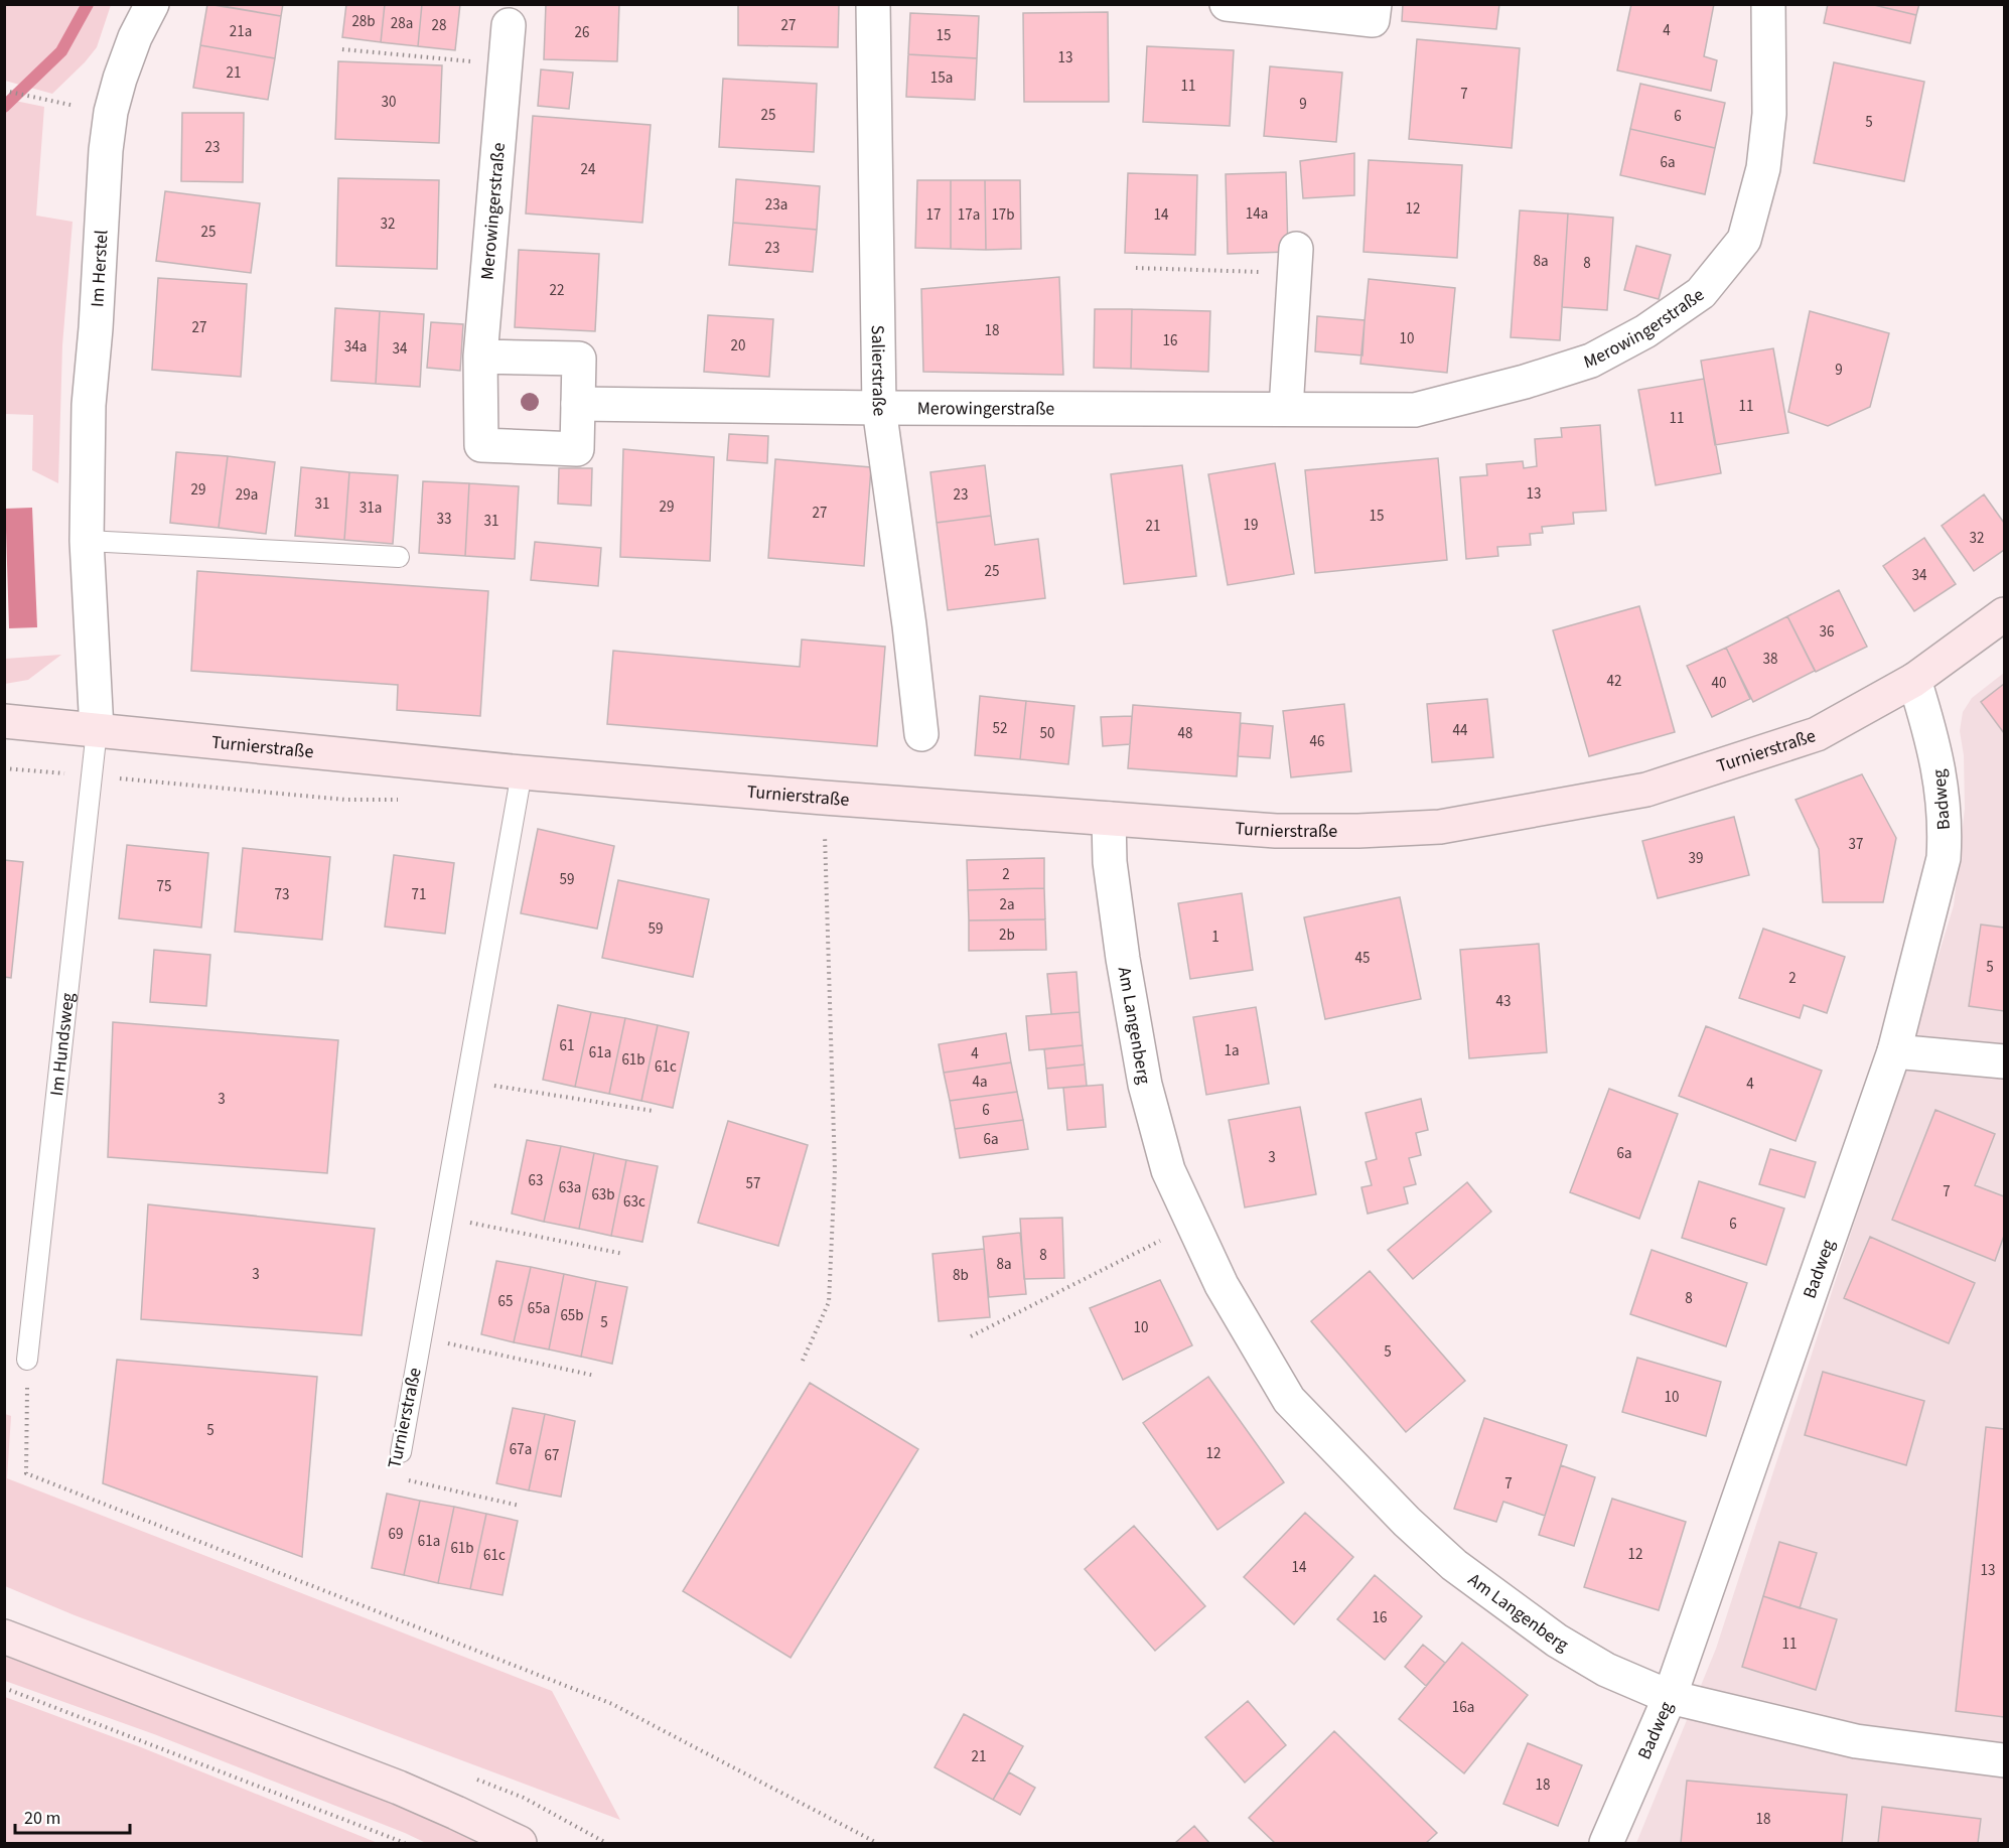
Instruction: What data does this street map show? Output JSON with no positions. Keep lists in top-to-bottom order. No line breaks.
{"streets":{"main road":["Turnierstraße"],"street":["Merowingerstraße","Im Herstel","Salierstraße","Badweg","Am Langenberg"],"lane":["Im Hundsweg"]},"crossings":[["Merowingerstraße","Salierstraße"],["Im Herstel","Turnierstraße"],["Im Herstel","Im Hundsweg"],["Turnierstraße","Badweg"],["Turnierstraße","Am Langenberg"],["Turnierstraße","Im Hundsweg"],["Badweg","Am Langenberg"]],"house_numbers":["28b","28a","28","27","4","21a","26","15","13","21","15a","11","7","30","9","25","6","5","23","6a","24","23a","12","14a","17","17a","17b","14","32","25","23","8a","8","22","27","18","10","16","20","34a","34","9","11","11","29","13","29a","23","31","29","31a","27","15","33","31","19","21","32","25","34","36","38","42","40","52","44","50","48","46","37","39","2","59","75","73","71","2a","59","2b","1","45","5","2","43","61","1a","61a","4","61b","61c","4a","4","3","6","6a","6a","3","63","57","63a","7","63b","63c","6","8","8a","3","8b","8","65","65a","65b","5","10","5","10","5","67a","12","67","7","69","61a","61b","12","61c","14","13","16","11","16a","21","18","18"],"scale_bar":"20 m"}
